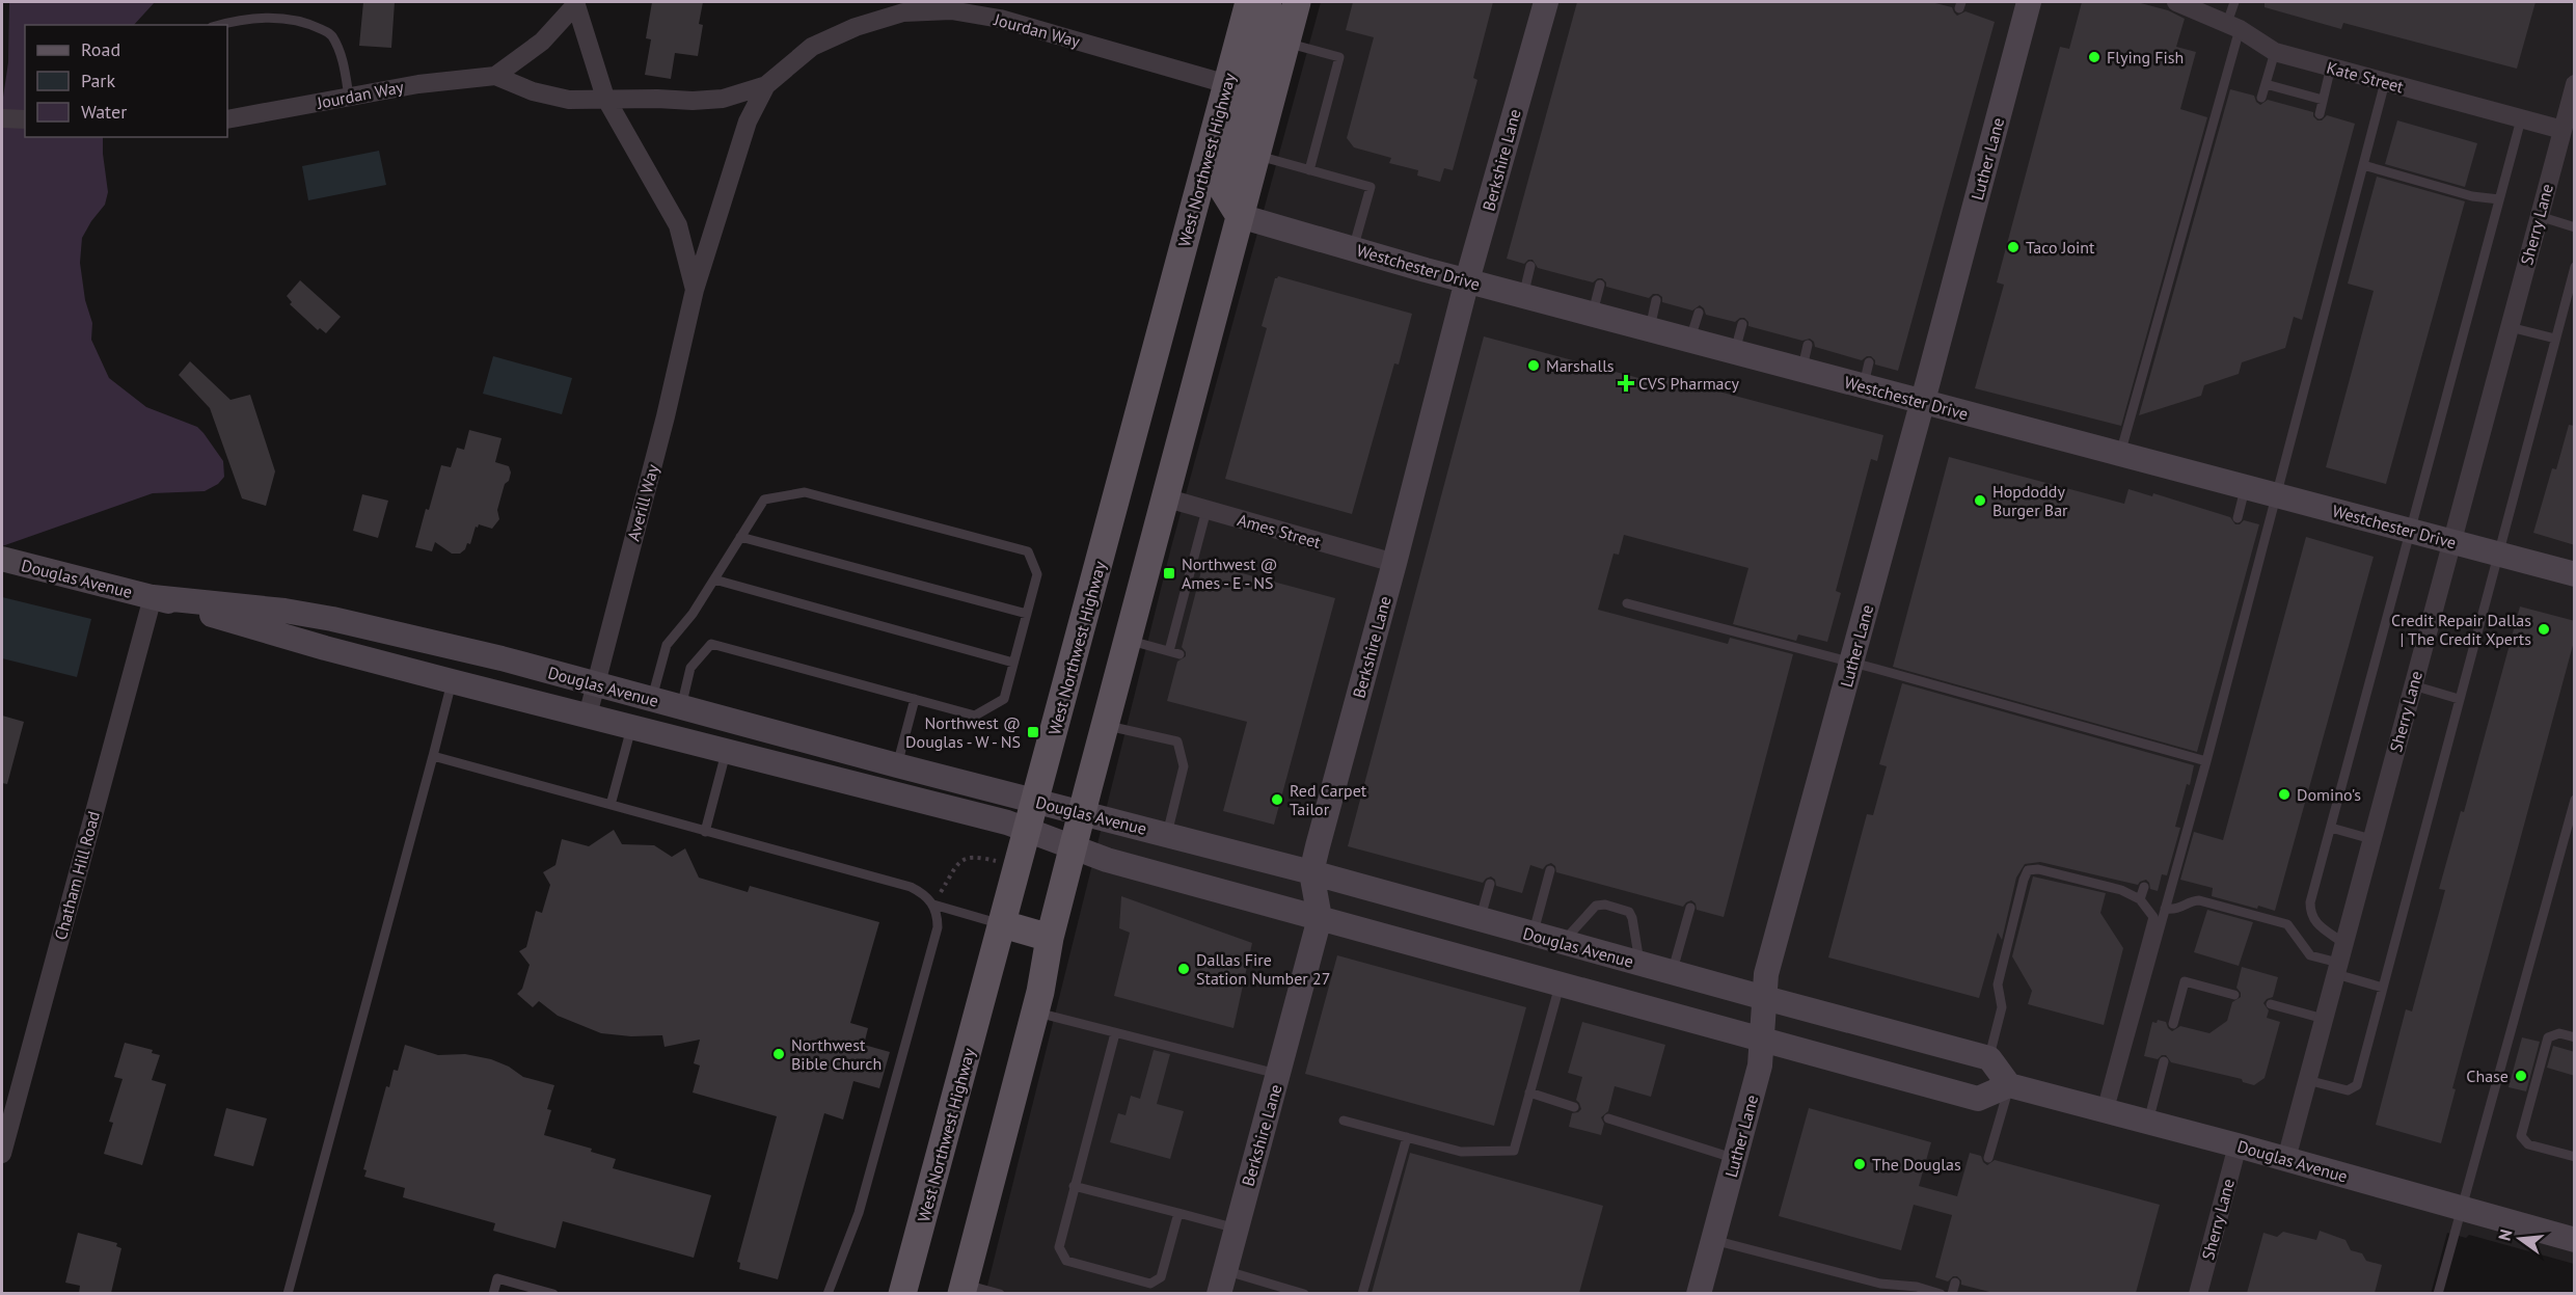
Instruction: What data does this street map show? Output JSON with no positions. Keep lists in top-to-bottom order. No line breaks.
{"streets":{"main road":["West Northwest Highway"],"street":["Jourdan Way","Kate Street","Luther Lane","Berkshire Lane","Sherry Lane","Westchester Drive","Averill Way","Ames Street","Douglas Avenue","Chatham Hill Road"]},"crossings":[["Jourdan Way","West Northwest Highway"],["Jourdan Way","Averill Way"],["Kate Street","Sherry Lane"],["Luther Lane","Westchester Drive"],["Luther Lane","Douglas Avenue"],["West Northwest Highway","Douglas Avenue"],["Berkshire Lane","Westchester Drive"],["Berkshire Lane","Ames Street"],["Berkshire Lane","Douglas Avenue"],["Sherry Lane","Westchester Drive"],["Sherry Lane","Douglas Avenue"],["Averill Way","Douglas Avenue"],["Douglas Avenue","Chatham Hill Road"]],"places":{"other":["Flying Fish","Taco Joint","Marshalls","Hopdoddy Burger Bar","Credit Repair Dallas | The Credit Xperts","Domino's","Red Carpet Tailor","Dallas Fire Station Number 27","Northwest Bible Church","Chase","The Douglas"],"health":["CVS Pharmacy"],"transit":["Northwest @ Ames - E - NS","Northwest @ Douglas - W - NS"]},"legend":["Road","Park","Water"],"north":"left"}
